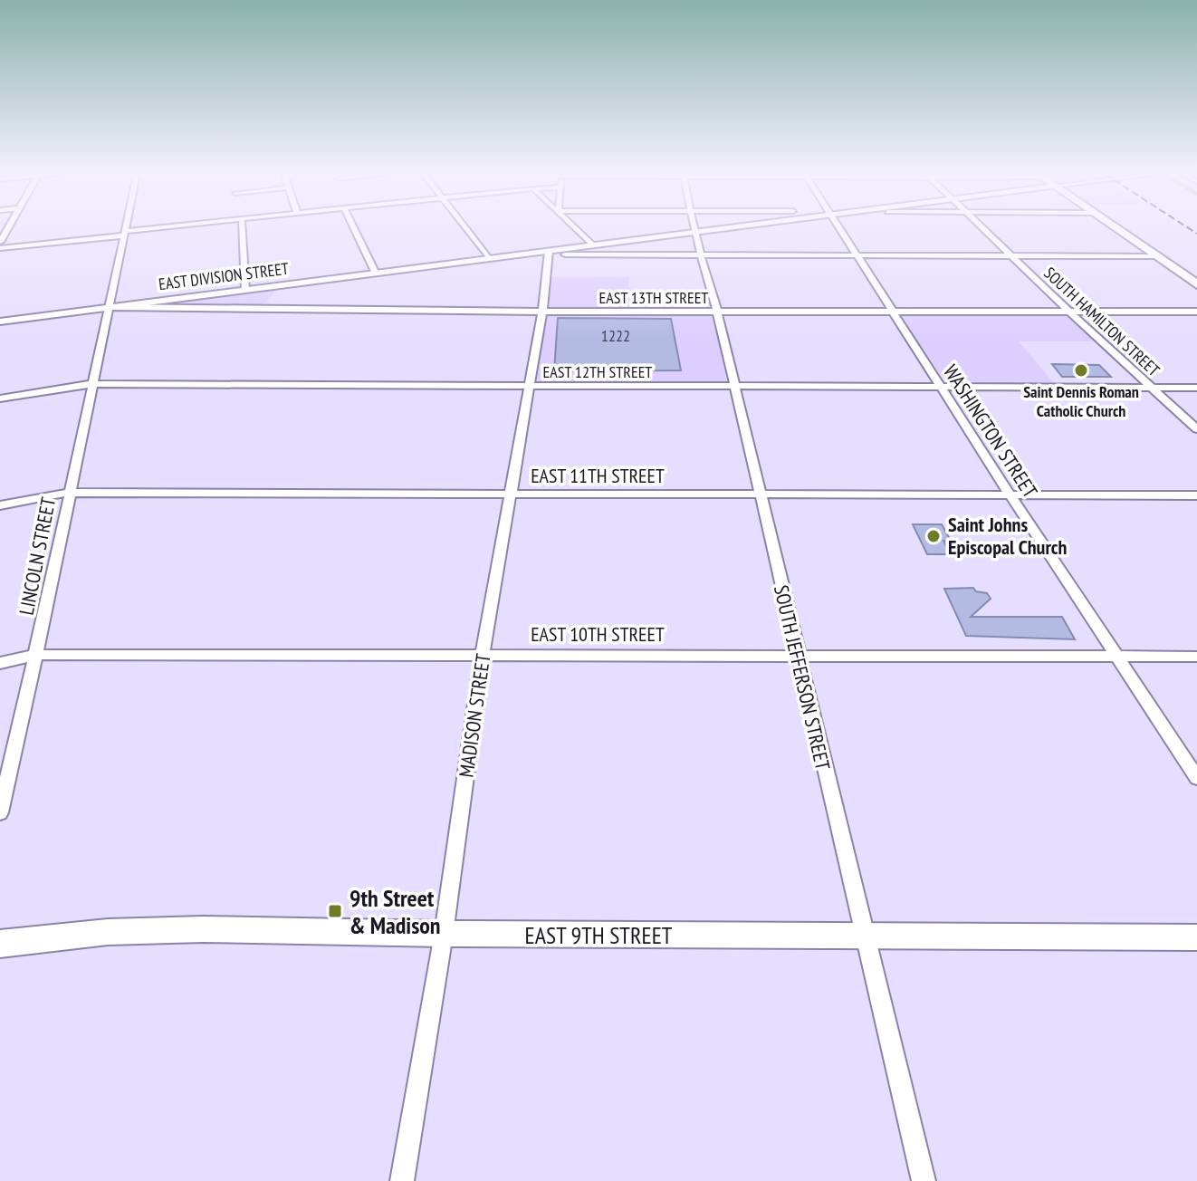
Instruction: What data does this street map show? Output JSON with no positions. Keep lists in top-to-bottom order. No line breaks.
{"streets":{"main road":["EAST 9TH STREET"],"street":["EAST DIVISION STREET","EAST 13TH STREET","SOUTH HAMILTON STREET","EAST 12TH STREET","WASHINGTON STREET","EAST 11TH STREET","LINCOLN STREET","EAST 10TH STREET","SOUTH JEFFERSON STREET","MADISON STREET"]},"crossings":[["EAST DIVISION STREET","EAST 13TH STREET"],["EAST DIVISION STREET","LINCOLN STREET"],["EAST DIVISION STREET","SOUTH JEFFERSON STREET"],["EAST DIVISION STREET","MADISON STREET"],["EAST 13TH STREET","SOUTH HAMILTON STREET"],["EAST 13TH STREET","WASHINGTON STREET"],["EAST 13TH STREET","LINCOLN STREET"],["EAST 13TH STREET","SOUTH JEFFERSON STREET"],["EAST 13TH STREET","MADISON STREET"],["SOUTH HAMILTON STREET","EAST 12TH STREET"],["EAST 12TH STREET","WASHINGTON STREET"],["EAST 12TH STREET","LINCOLN STREET"],["EAST 12TH STREET","SOUTH JEFFERSON STREET"],["EAST 12TH STREET","MADISON STREET"],["WASHINGTON STREET","EAST 11TH STREET"],["WASHINGTON STREET","EAST 10TH STREET"],["EAST 11TH STREET","LINCOLN STREET"],["EAST 11TH STREET","SOUTH JEFFERSON STREET"],["EAST 11TH STREET","MADISON STREET"],["LINCOLN STREET","EAST 10TH STREET"],["EAST 10TH STREET","SOUTH JEFFERSON STREET"],["EAST 10TH STREET","MADISON STREET"],["SOUTH JEFFERSON STREET","EAST 9TH STREET"],["MADISON STREET","EAST 9TH STREET"]],"places":{"other":["Saint Dennis Roman Catholic Church","Saint Johns Episcopal Church"],"transit":["9th Street & Madison"]},"house_numbers":["1222"]}
